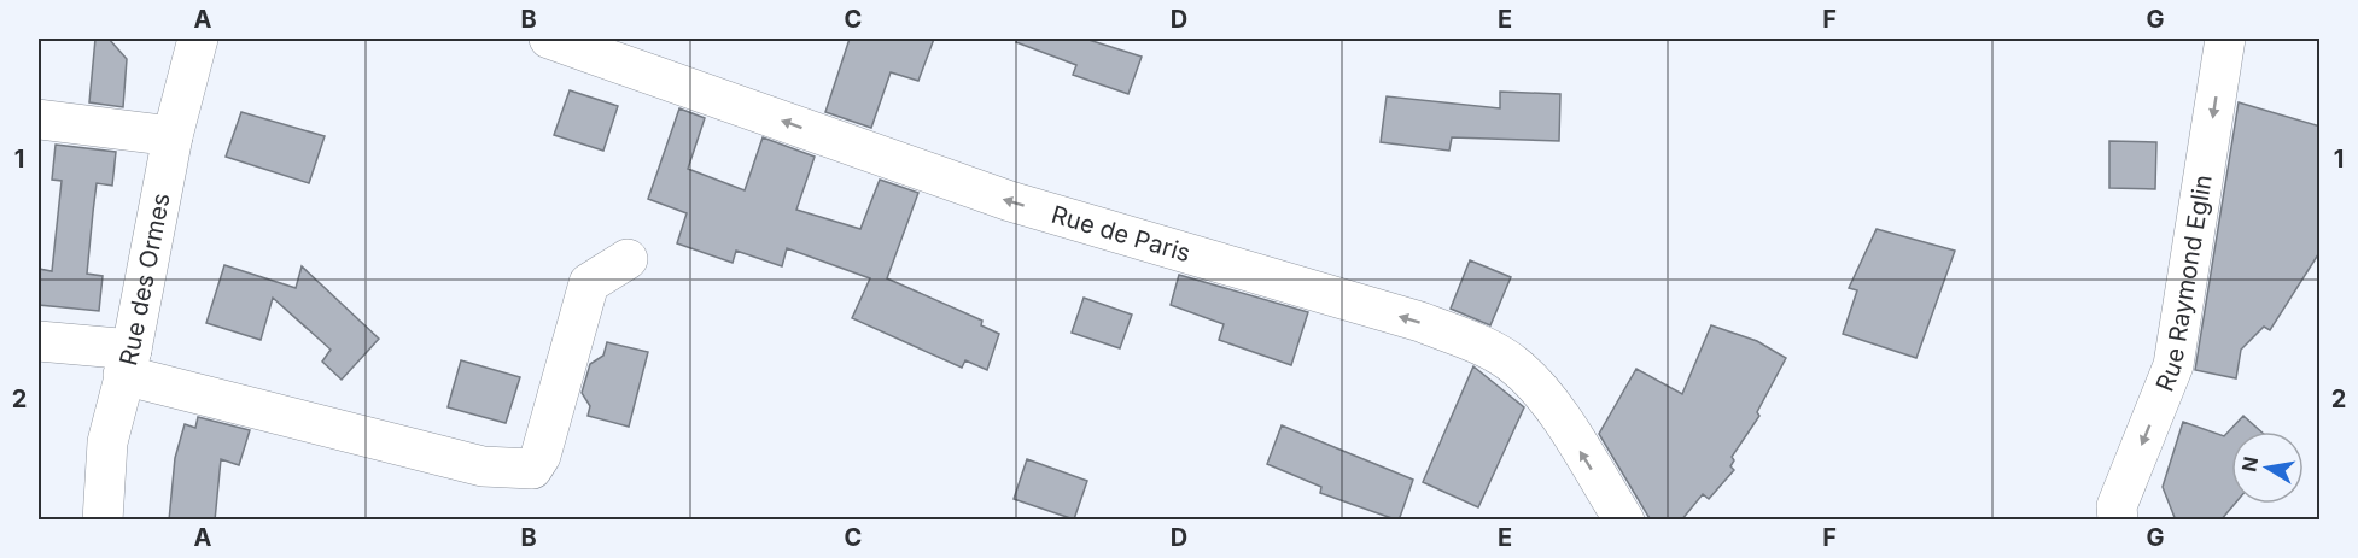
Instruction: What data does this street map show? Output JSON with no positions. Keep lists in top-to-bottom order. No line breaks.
{"streets":{"street":["Rue de Paris","Rue des Ormes","Rue Raymond Eglin"]},"one_way":["Rue de Paris","Rue Raymond Eglin"],"north":"left","grid":{"columns":["A","B","C","D","E","F","G"],"rows":["1","2"]}}
